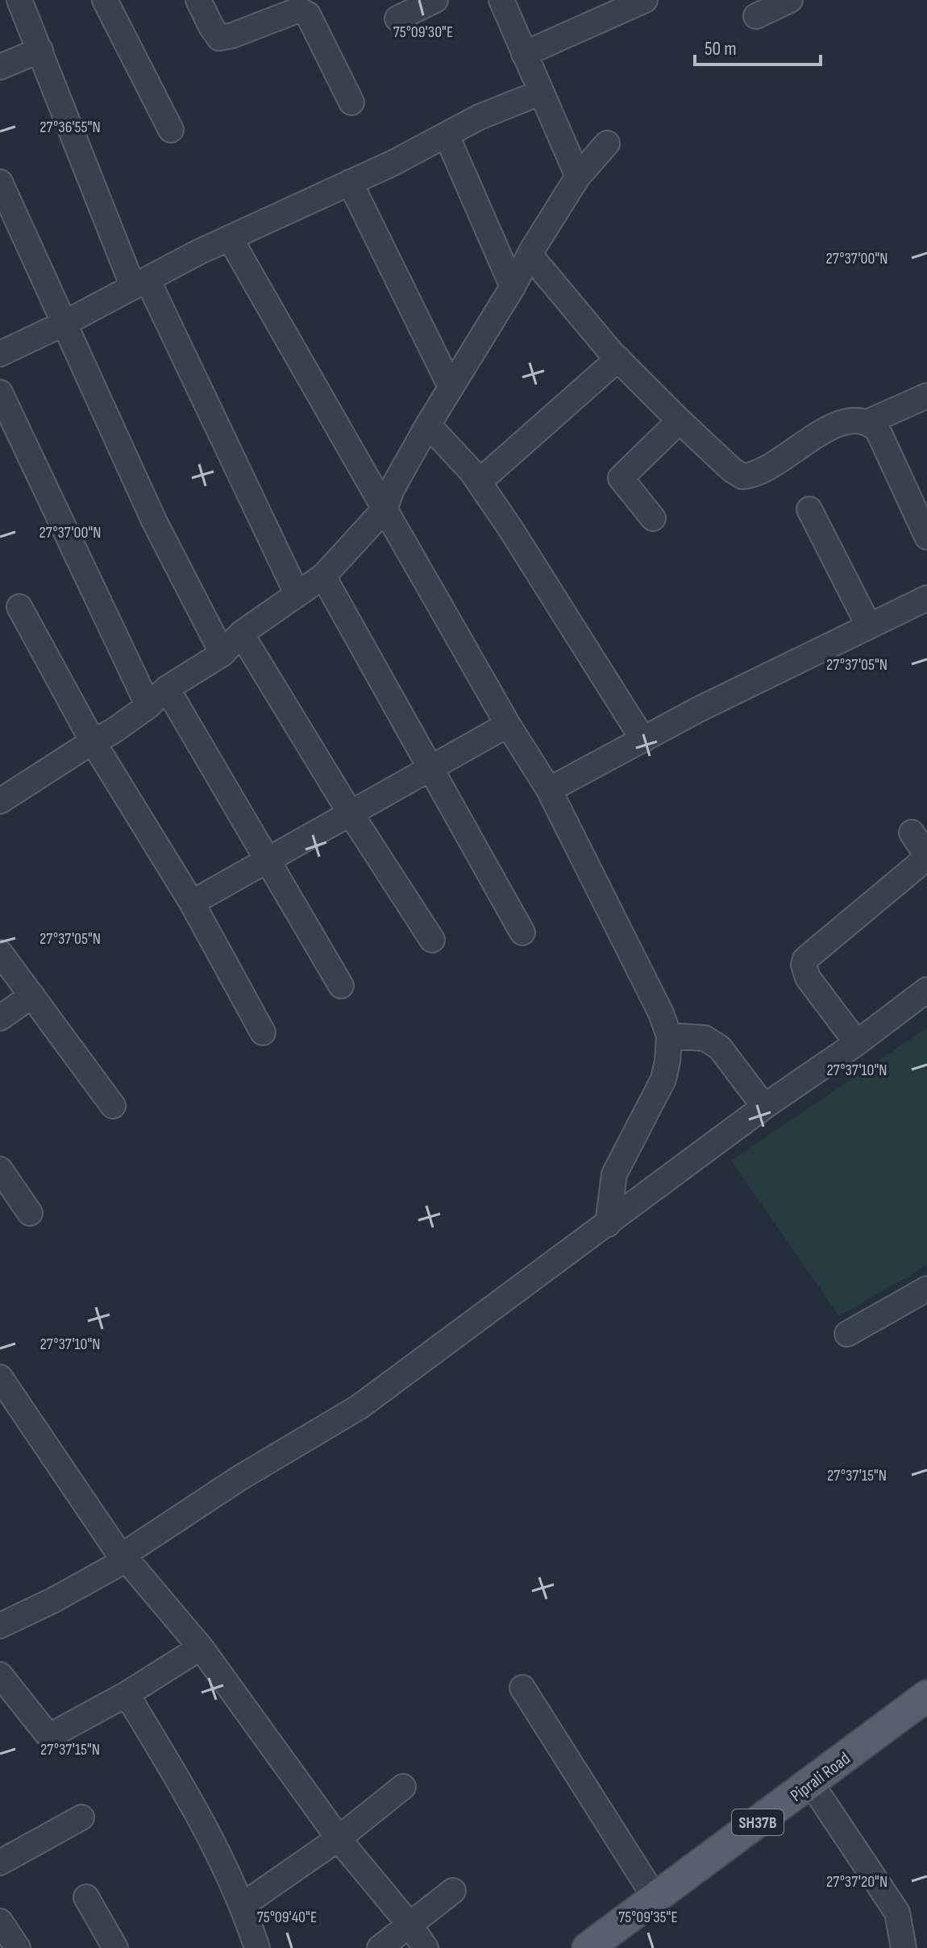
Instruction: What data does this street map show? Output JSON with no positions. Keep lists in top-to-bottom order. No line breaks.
{"streets":{"main road":["Piprali Road","SH37B"]},"scale_bar":"50 m","coordinates":["75°09'30\"E","27°36'55\"N","27°37'00\"N","27°37'05\"N","27°37'10\"N","27°37'15\"N","27°37'20\"N","75°09'40\"E","75°09'35\"E"]}
